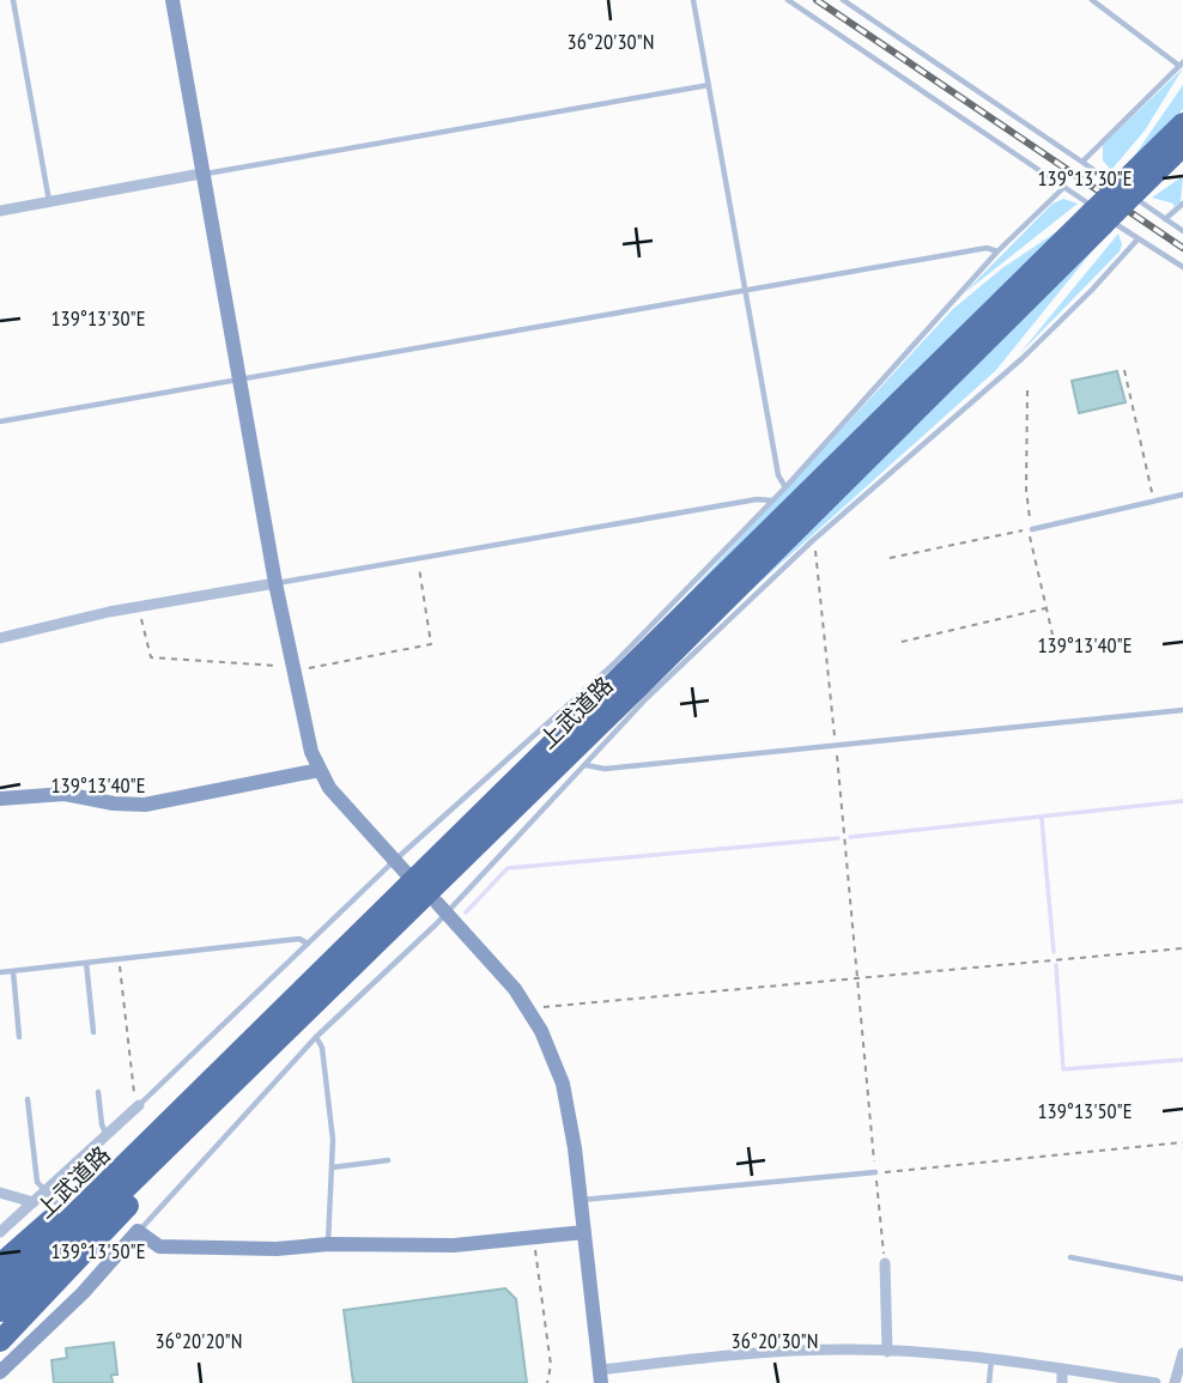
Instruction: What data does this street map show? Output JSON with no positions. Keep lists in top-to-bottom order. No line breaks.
{"streets":{"highway":["上武道路"]},"coordinates":["36°20'30\"N","139°13'30\"E","139°13'40\"E","139°13'50\"E","36°20'20\"N"]}
